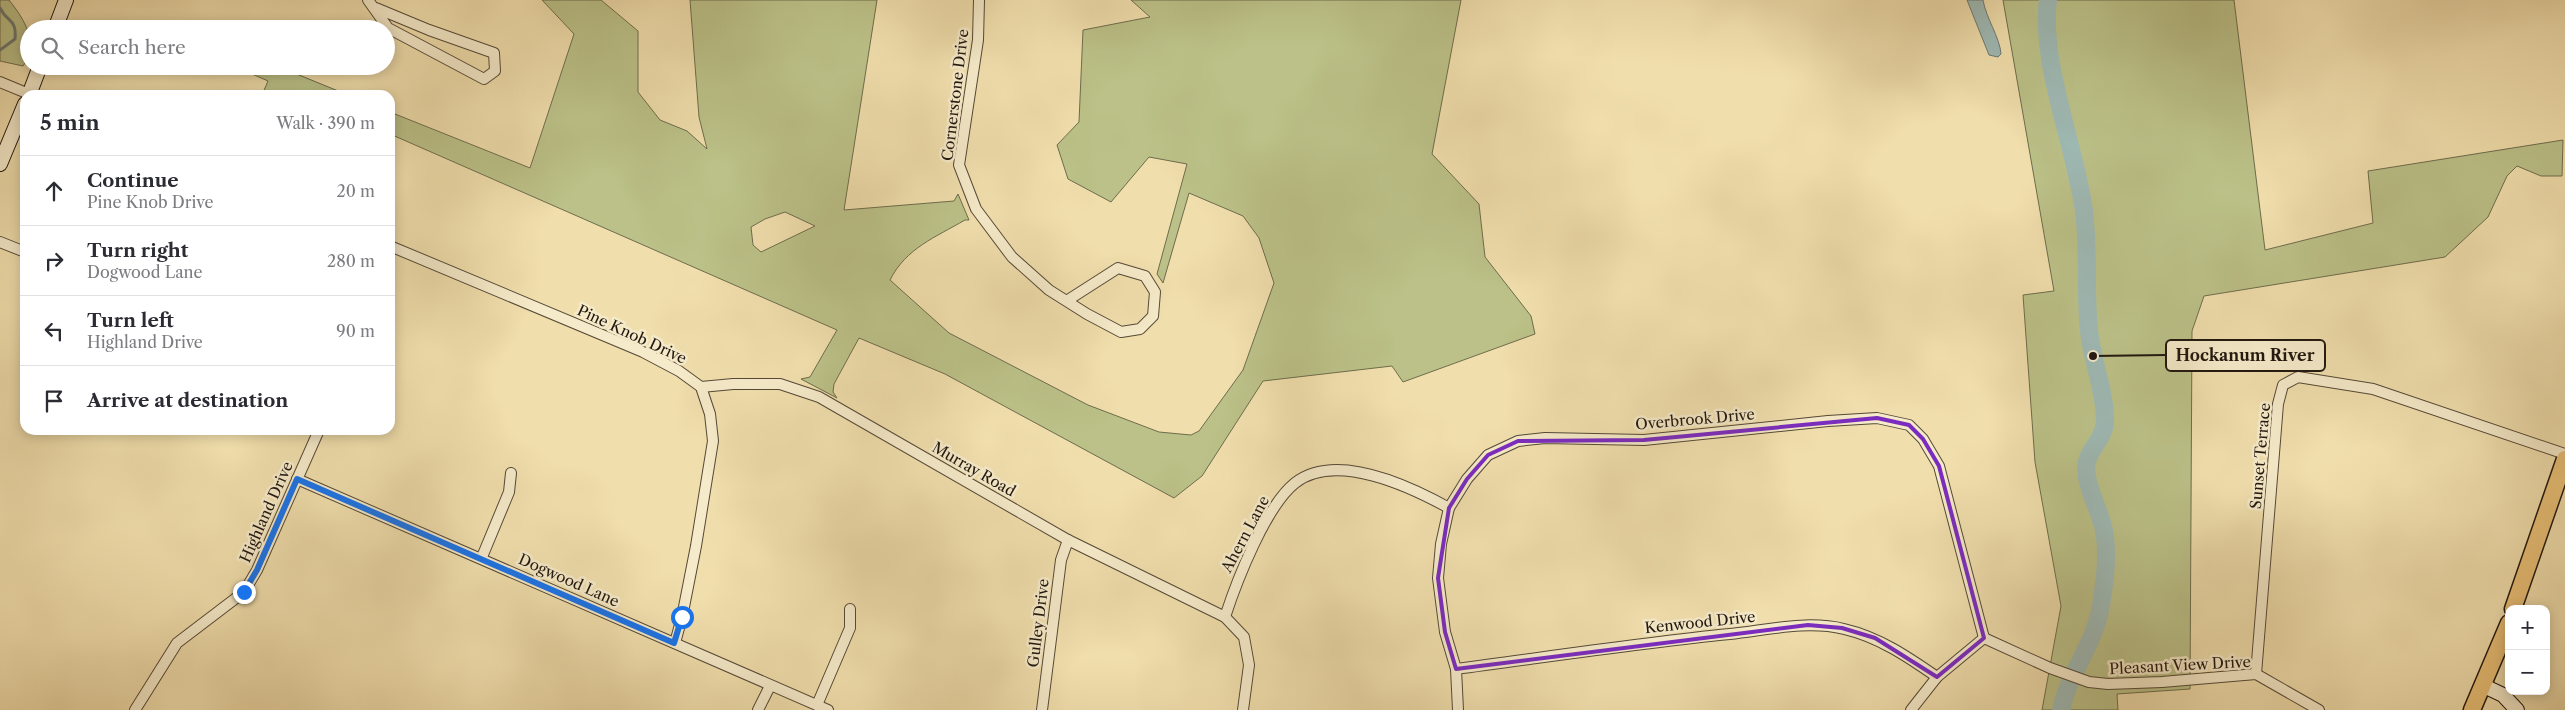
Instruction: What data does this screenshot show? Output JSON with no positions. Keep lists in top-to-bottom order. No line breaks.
{"streets":{"street":["Cornerstone Drive","Pine Knob Drive","Overbrook Drive","Sunset Terrace","Murray Road","Highland Drive","Ahern Lane","Dogwood Lane","Kenwood Drive","Gulley Drive","Pleasant View Drive"]},"crossings":[["Pine Knob Drive","Murray Road"],["Overbrook Drive","Ahern Lane"],["Overbrook Drive","Kenwood Drive"],["Overbrook Drive","Pleasant View Drive"],["Sunset Terrace","Pleasant View Drive"],["Murray Road","Ahern Lane"],["Murray Road","Gulley Drive"],["Highland Drive","Dogwood Lane"]],"places":["Hockanum River"],"page":{"search":"Search here","heading":["5 min","Walk · 390 m"],"list":[["Continue","Pine Knob Drive","20 m"],["Turn right","Dogwood Lane","280 m"],["Turn left","Highland Drive","90 m"],"Arrive at destination"],"map_buttons":["+","−"]}}
